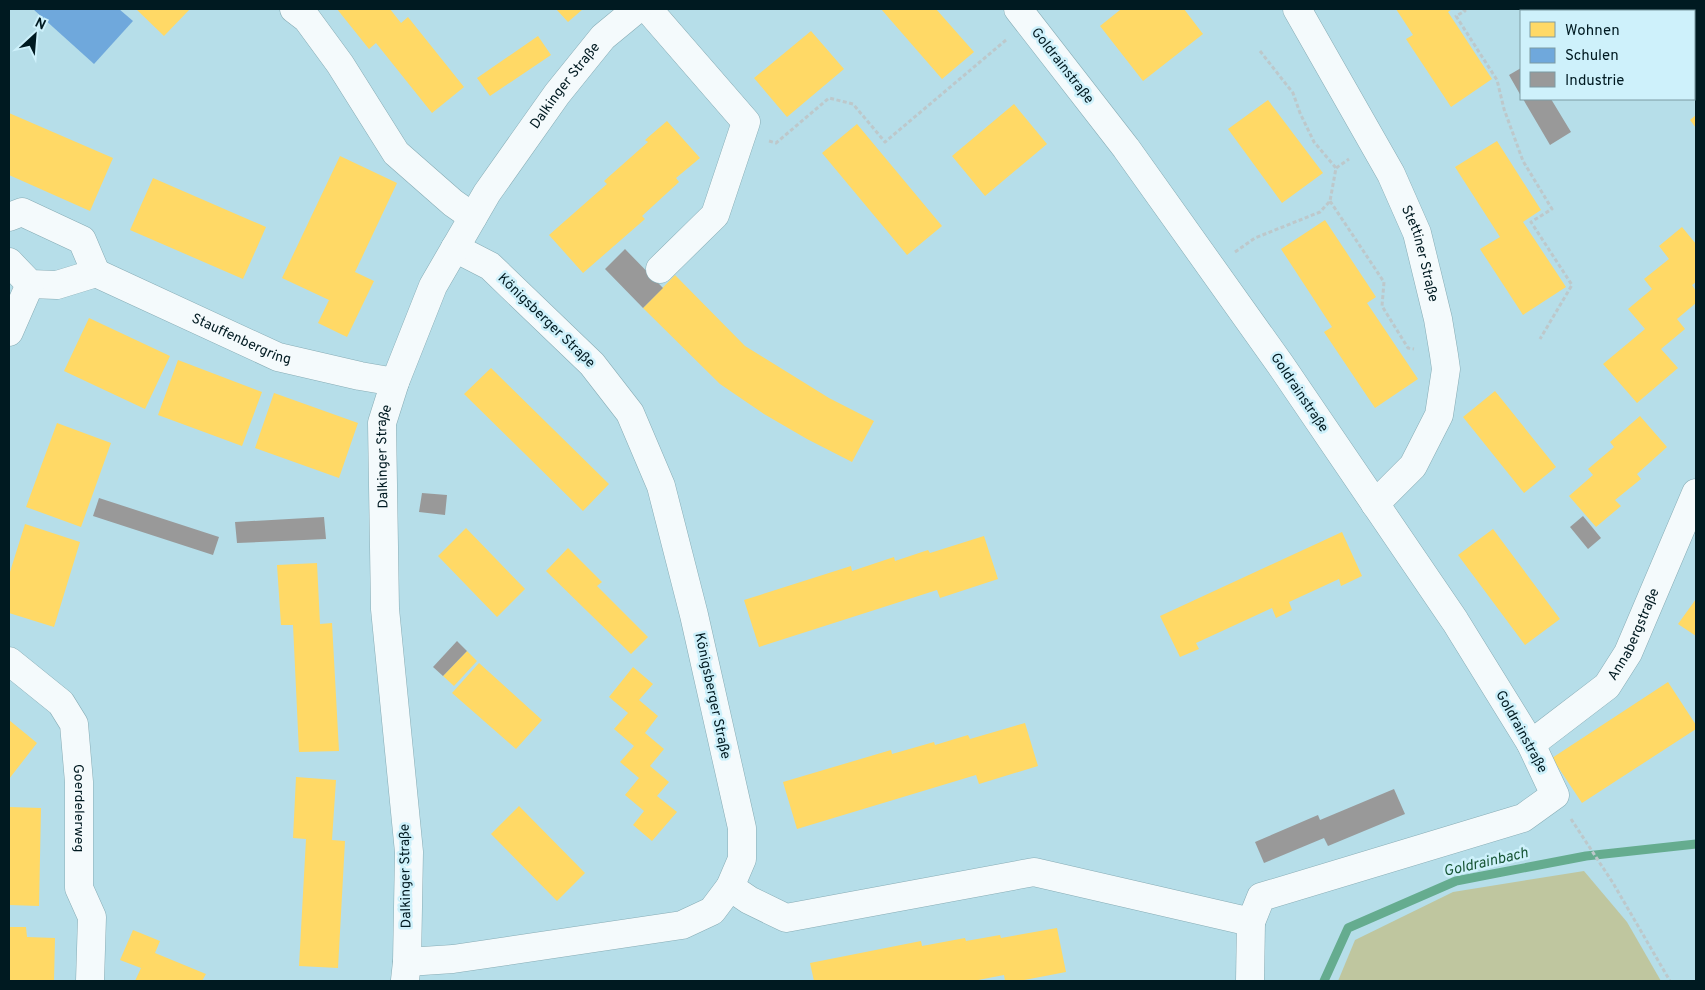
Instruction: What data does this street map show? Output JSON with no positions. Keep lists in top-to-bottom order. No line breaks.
{"streets":{"street":["Goldrainstraße","Dalkinger Straße","Stettiner Straße","Königsberger Straße","Stauffenbergring","Annabergstraße","Goerdelerweg"]},"crossings":[["Goldrainstraße","Stettiner Straße"],["Goldrainstraße","Annabergstraße"],["Dalkinger Straße","Königsberger Straße"],["Dalkinger Straße","Stauffenbergring"]],"water":["Goldrainbach"],"legend":["Wohnen","Schulen","Industrie"],"north":"top right"}
